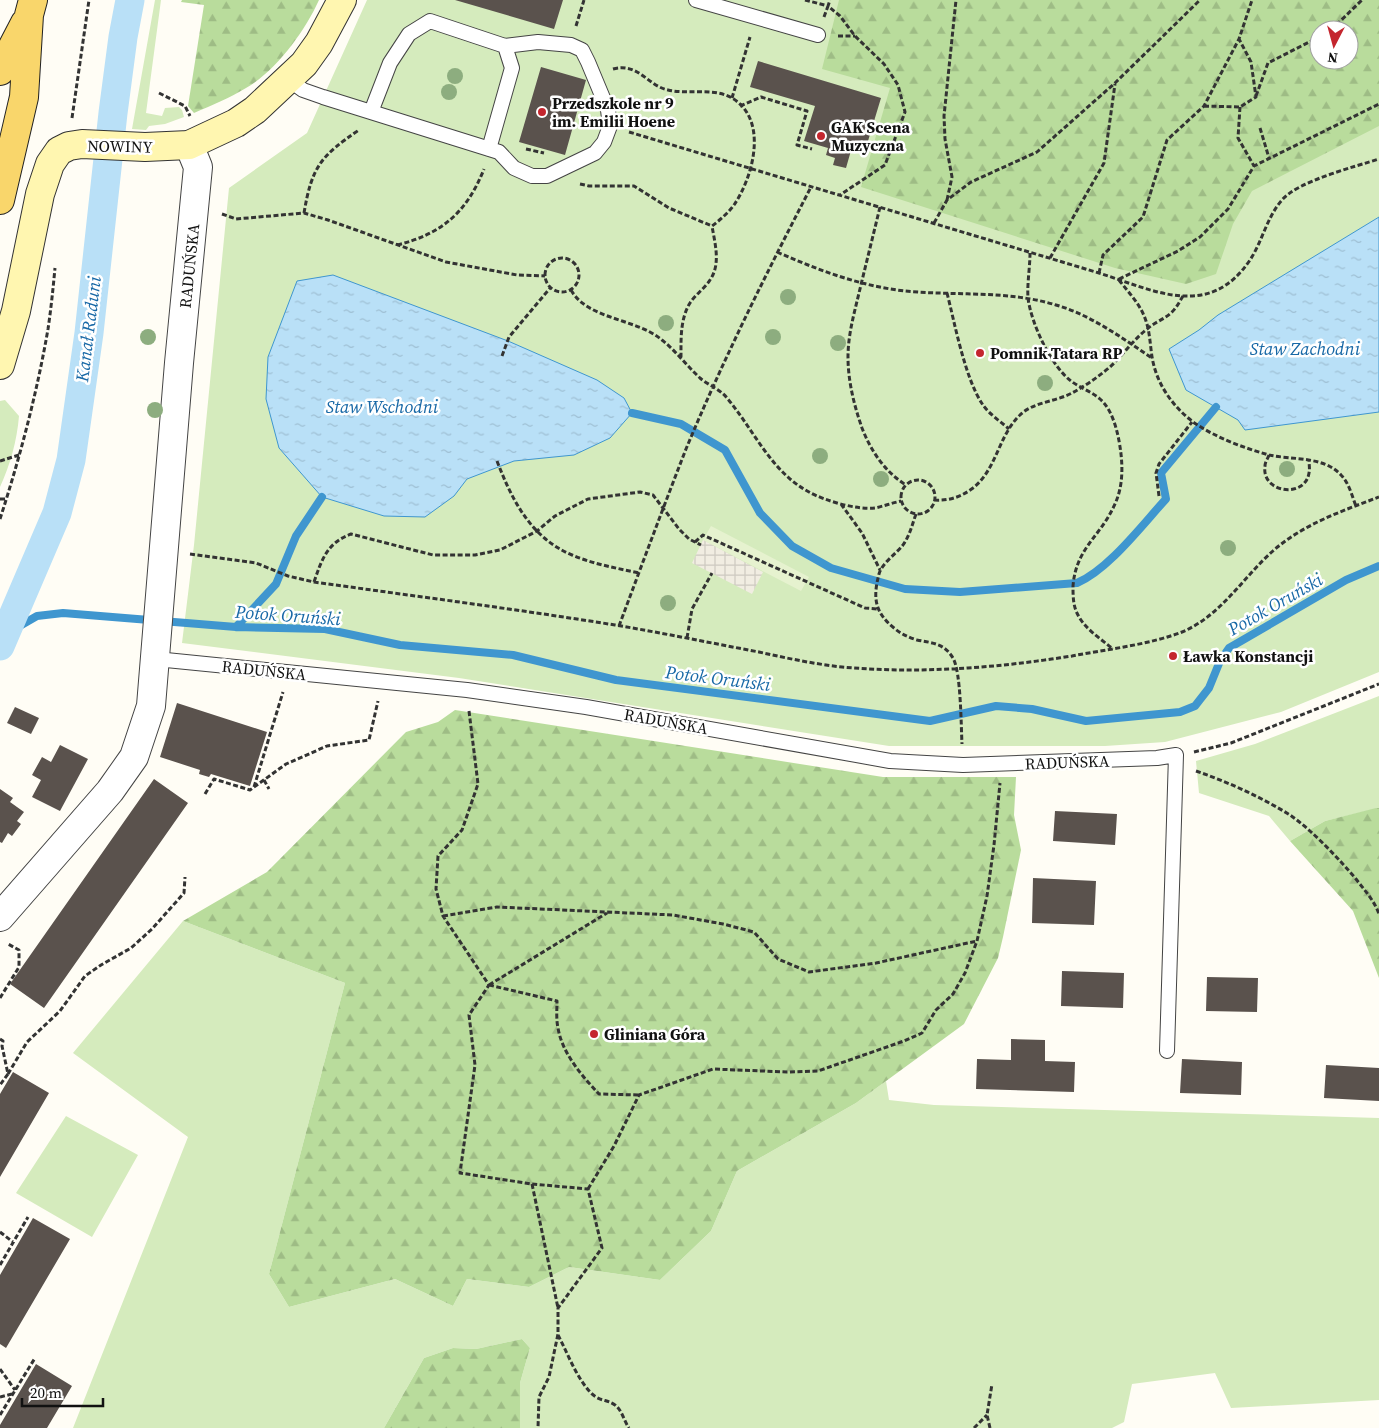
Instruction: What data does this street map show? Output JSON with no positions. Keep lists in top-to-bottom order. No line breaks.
{"streets":{"street":["NOWINY","RADUŃSKA"]},"crossings":[["NOWINY","RADUŃSKA"]],"water":["Kanał Raduni","Staw Zachodni","Staw Wschodni","Potok Oruński"],"places":["Przedszkole nr 9 im. Emilii Hoene","GAK Scena Muzyczna","Pomnik Tatara RP","Ławka Konstancji","Gliniana Góra"],"scale_bar":"20 m","north":"bottom"}
